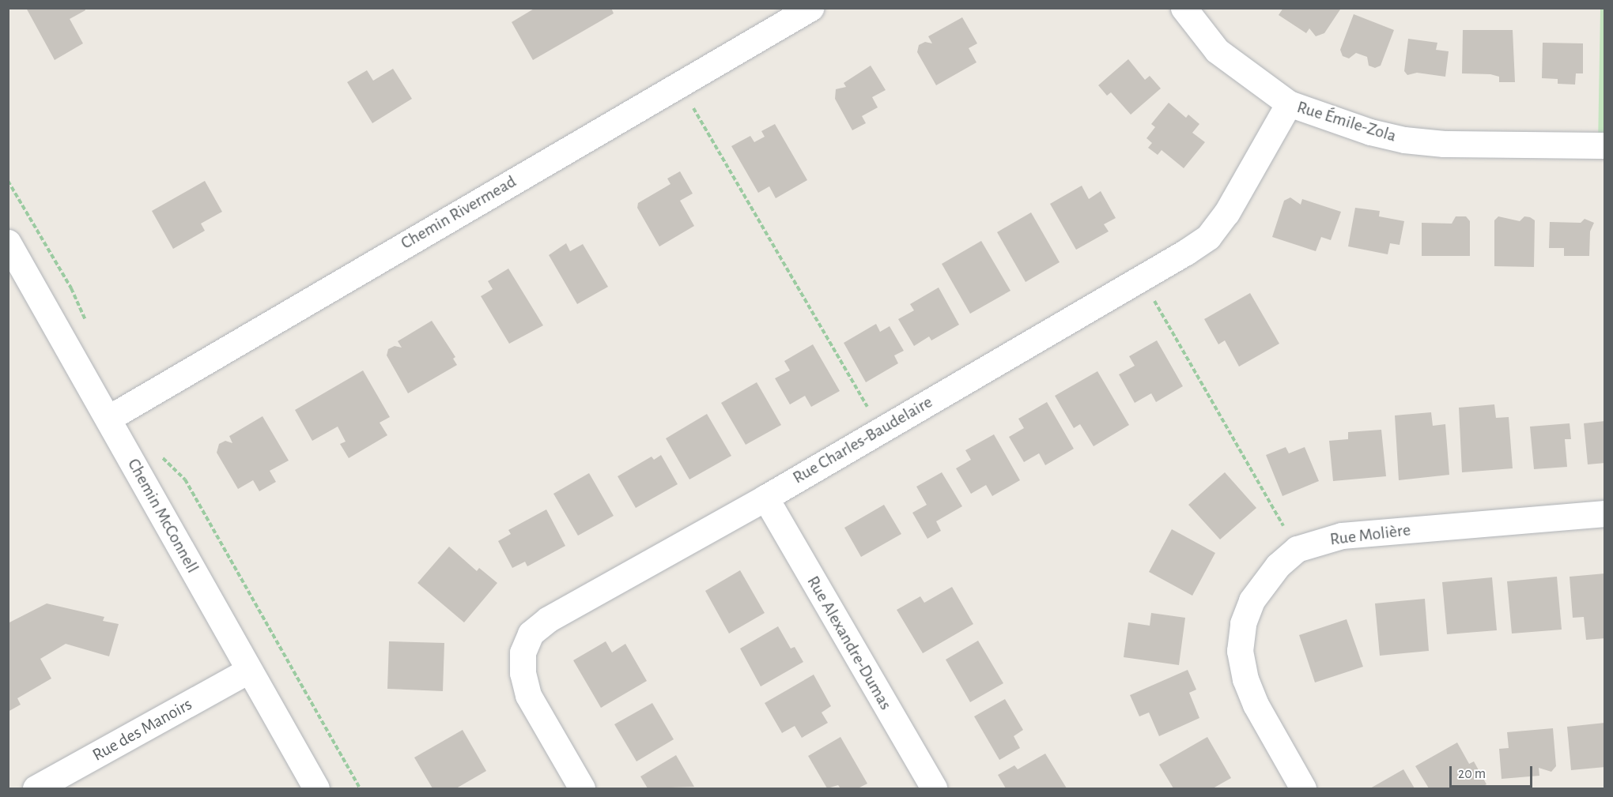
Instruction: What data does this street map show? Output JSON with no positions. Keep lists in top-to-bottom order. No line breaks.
{"streets":{"street":["Rue Émile-Zola","Chemin Rivermead","Rue Charles-Baudelaire","Chemin McConnell","Rue Molière","Rue Alexandre-Dumas","Rue des Manoirs"]},"crossings":[["Rue Émile-Zola","Rue Charles-Baudelaire"],["Chemin Rivermead","Chemin McConnell"],["Rue Charles-Baudelaire","Rue Alexandre-Dumas"],["Chemin McConnell","Rue des Manoirs"]],"scale_bar":"20 m"}
